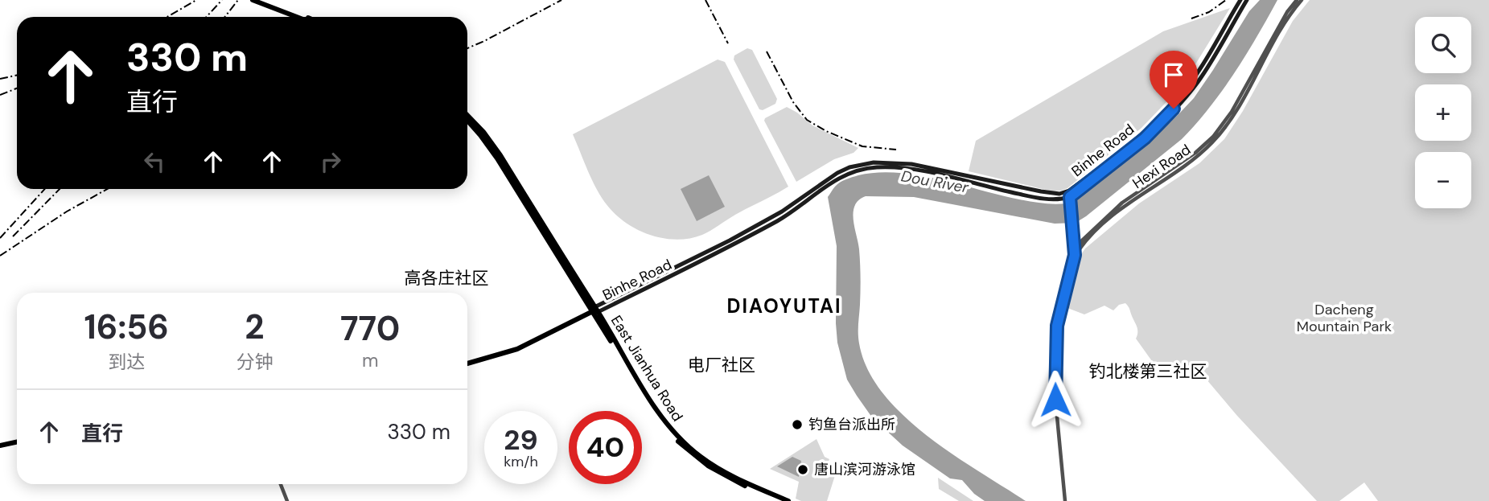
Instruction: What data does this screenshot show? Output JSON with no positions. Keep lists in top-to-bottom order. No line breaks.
{"streets":{"main road":["Binhe Road","East Jianhua Road"],"street":["Hexi Road"]},"crossings":[["Binhe Road","East Jianhua Road"]],"districts":["高各庄社区","DIAOYUTAI","电厂社区","钓北楼第三社区"],"water":["Dou River"],"parks":["Dacheng Mountain Park"],"places":["钓鱼台派出所","唐山滨河游泳馆"],"page":{"map_buttons":["+","−"],"turn":["330 m","直行"],"eta":["16:56","到达","2","分钟","770","m"],"list":[{"name":"直行","value":"330 m"}],"speed":"29 km/h","limit":"40"}}
